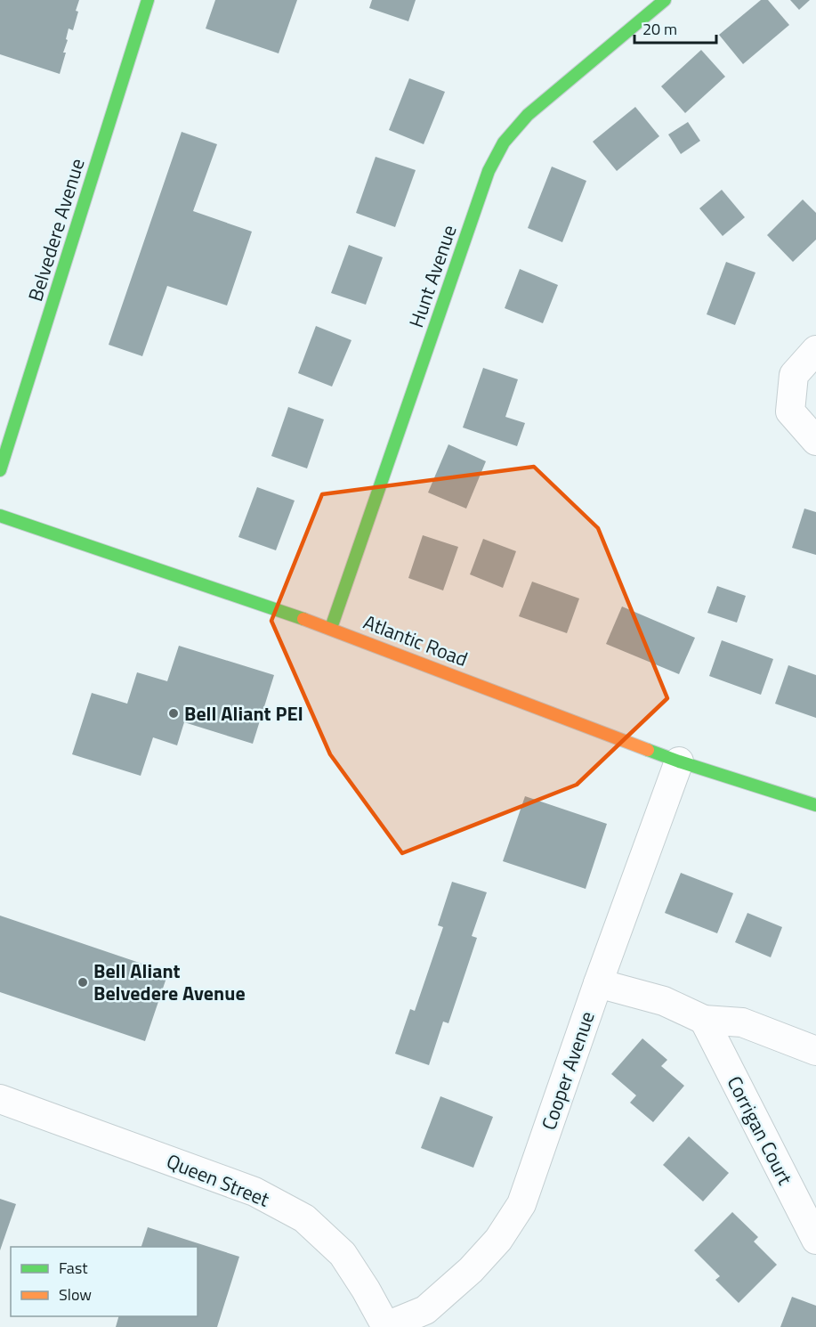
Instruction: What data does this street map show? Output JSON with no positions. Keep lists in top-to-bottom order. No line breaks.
{"streets":{"street":["Belvedere Avenue","Hunt Avenue","Atlantic Road","Cooper Avenue","Corrigan Court","Queen Street"]},"crossings":[["Hunt Avenue","Atlantic Road"],["Atlantic Road","Cooper Avenue"],["Cooper Avenue","Queen Street"]],"places":["Bell Aliant PEI","Bell Aliant Belvedere Avenue"],"legend":["Fast","Slow"],"scale_bar":"20 m"}
